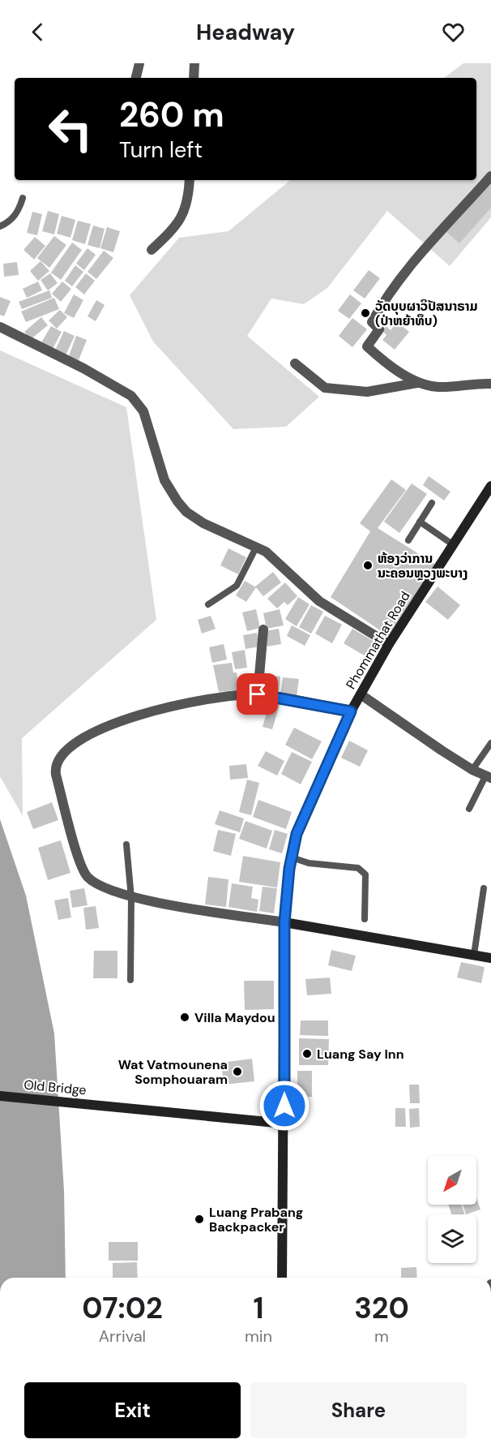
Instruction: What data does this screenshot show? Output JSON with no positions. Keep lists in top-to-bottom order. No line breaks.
{"streets":{"street":["Phommathat Road","Old Bridge"]},"crossings":[["Phommathat Road","Old Bridge"]],"places":["ວັດບຸບຜາວິປັສນາຣາມ (ປ່າຫຍ້າທຶບ)","ຫ້ອງວ່າການ ນະຄອນຫຼວງພະບາງ","Villa Maydou","Luang Say Inn","Wat Vatmounena Somphouaram","Luang Prabang Backpacker"],"north":"bottom left","page":{"header":"Headway","turn":["260 m","Turn left"],"eta":["07:02","Arrival","1","min","320","m"],"buttons":["Exit","Share"]}}
